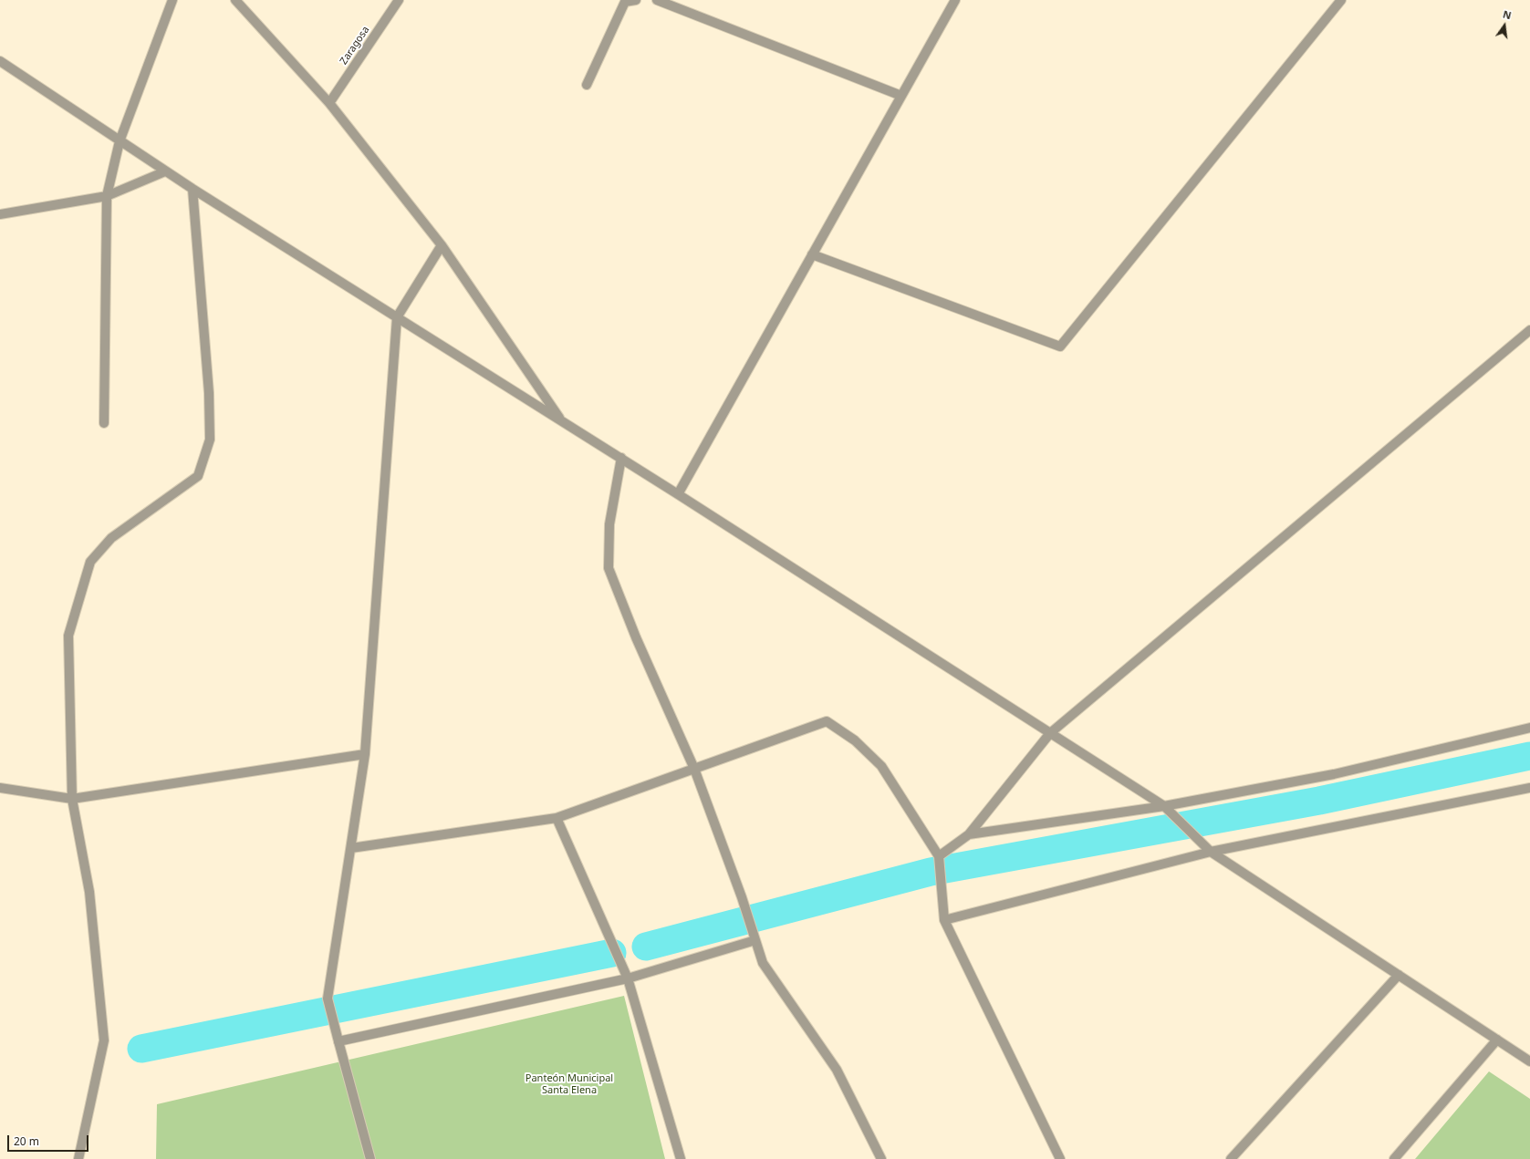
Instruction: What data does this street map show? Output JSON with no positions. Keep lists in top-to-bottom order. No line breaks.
{"streets":{"street":["Zaragosa"]},"parks":["Panteón Municipal Santa Elena"],"scale_bar":"20 m","north":"top"}
